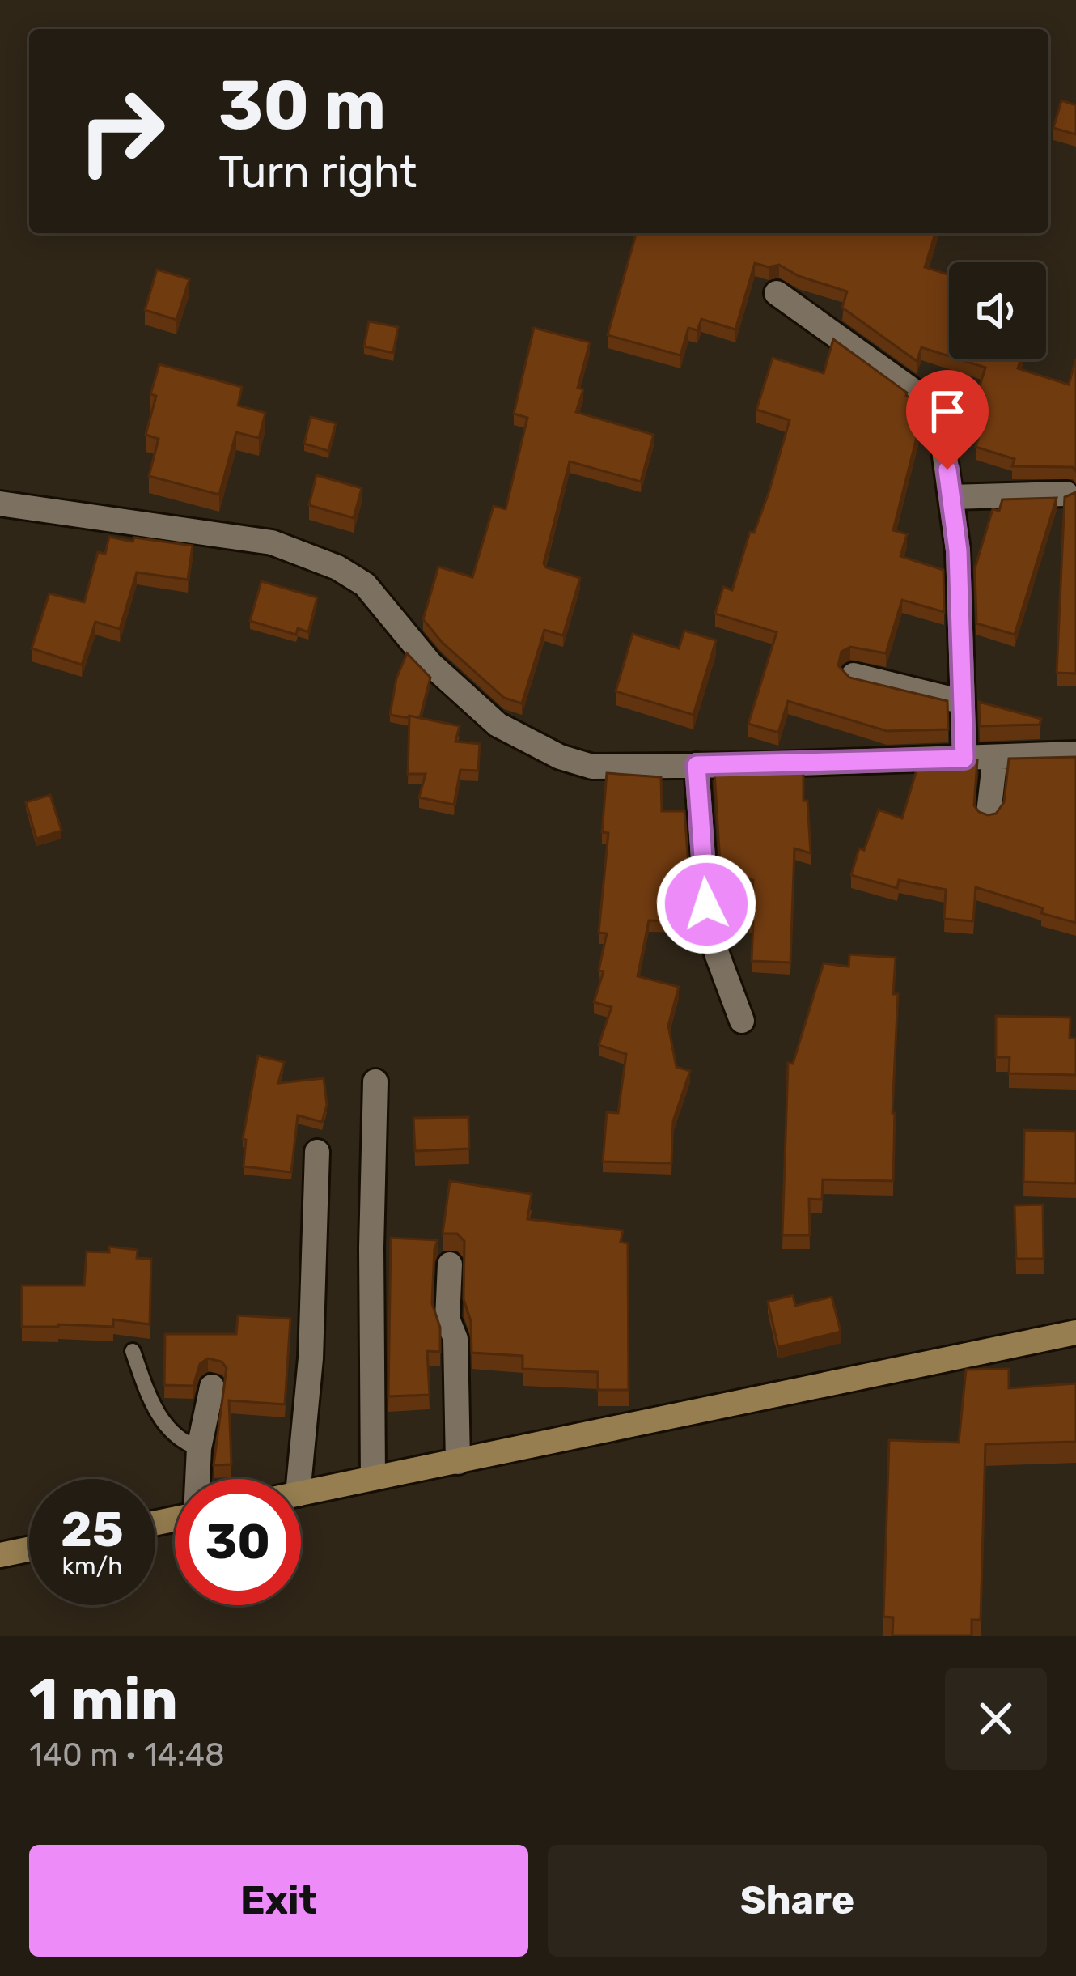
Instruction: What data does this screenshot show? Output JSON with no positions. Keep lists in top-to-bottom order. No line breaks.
{"page":{"turn":["30 m","Turn right"],"speed":"25 km/h","limit":"30","heading":["1 min","140 m · 14:48"],"buttons":["Exit","Share"]}}
